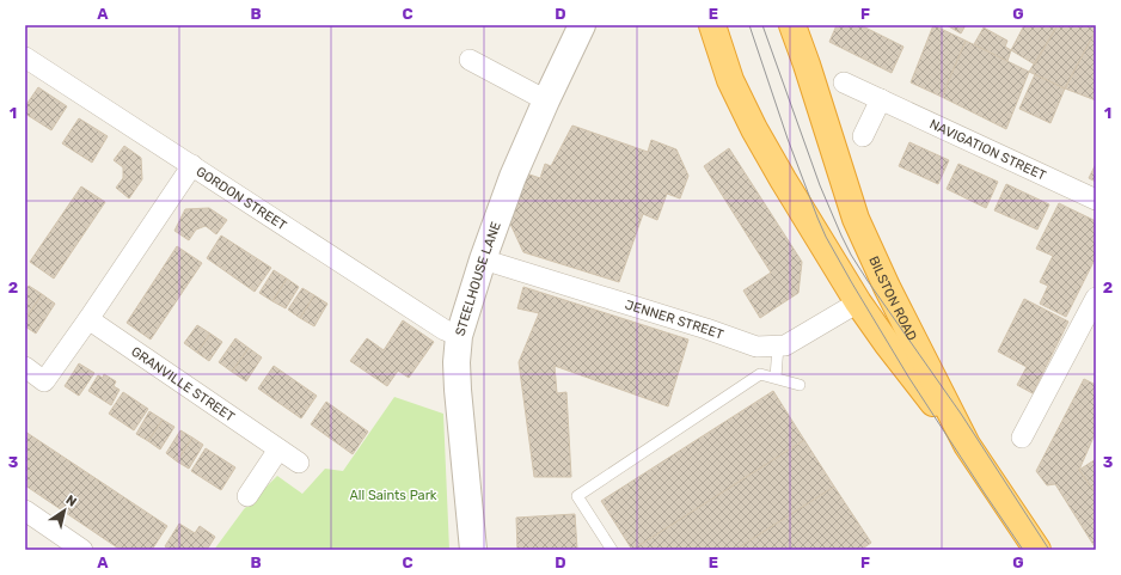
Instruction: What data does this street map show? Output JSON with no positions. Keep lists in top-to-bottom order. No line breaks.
{"streets":{"highway":["BILSTON ROAD"],"street":["NAVIGATION STREET","GORDON STREET","STEELHOUSE LANE","JENNER STREET","GRANVILLE STREET"]},"crossings":[["GORDON STREET","STEELHOUSE LANE"],["STEELHOUSE LANE","JENNER STREET"],["BILSTON ROAD","JENNER STREET"]],"parks":["All Saints Park"],"north":"top right","grid":{"columns":["A","B","C","D","E","F","G"],"rows":["1","2","3"]}}
